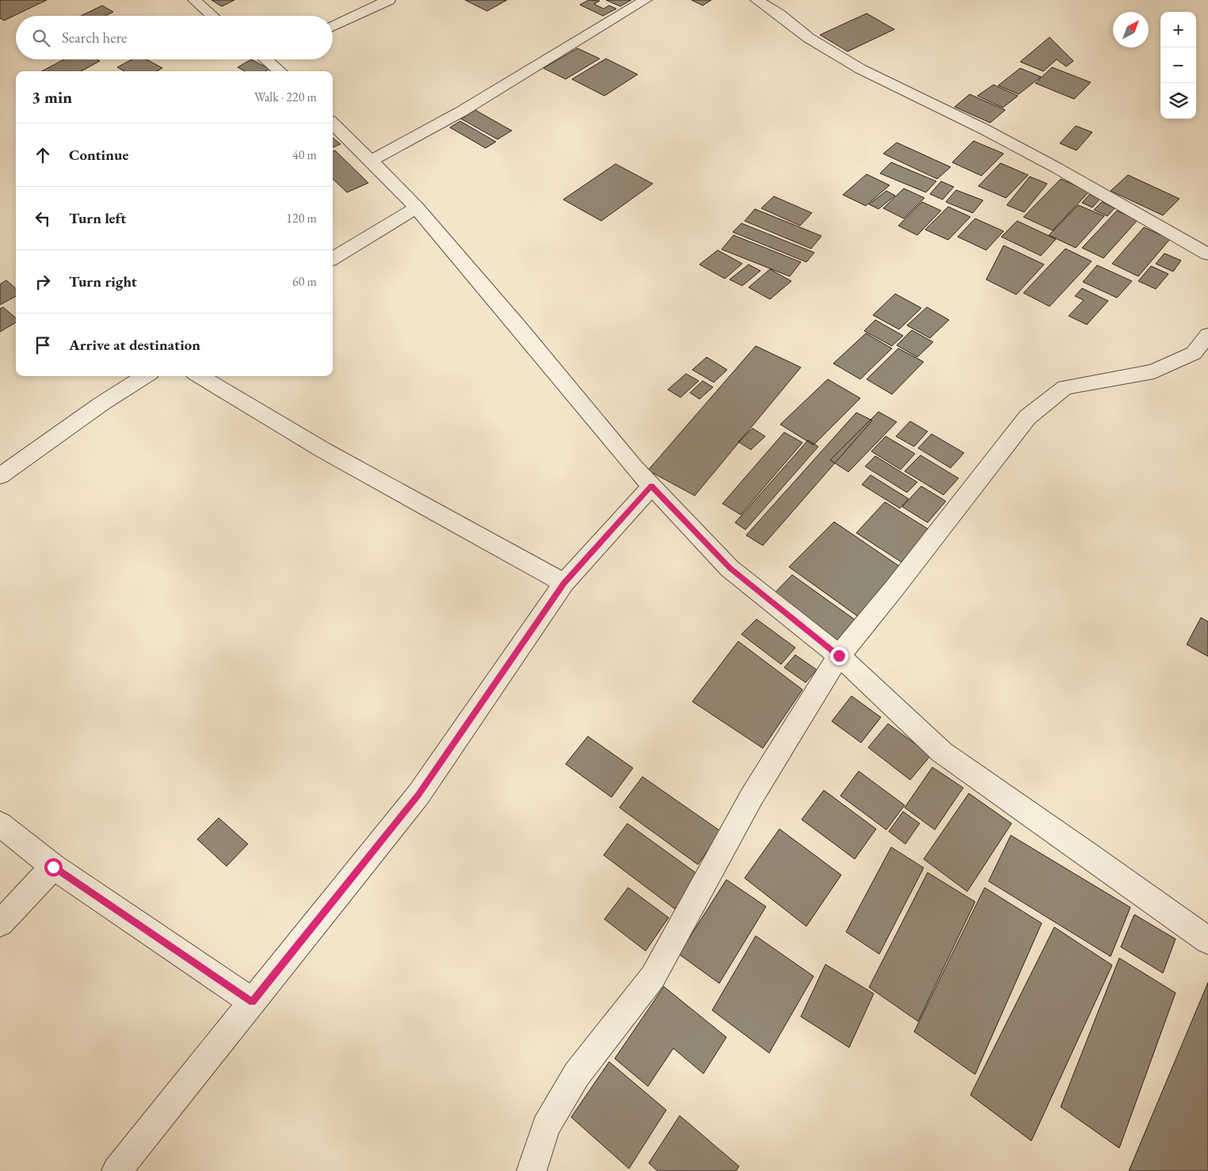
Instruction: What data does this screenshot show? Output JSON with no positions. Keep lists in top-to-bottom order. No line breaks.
{"north":"top right","page":{"map_buttons":["+","−"],"search":"Search here","heading":["3 min","Walk · 220 m"],"list":[["Continue","40 m"],["Turn left","120 m"],["Turn right","60 m"],"Arrive at destination"]}}
